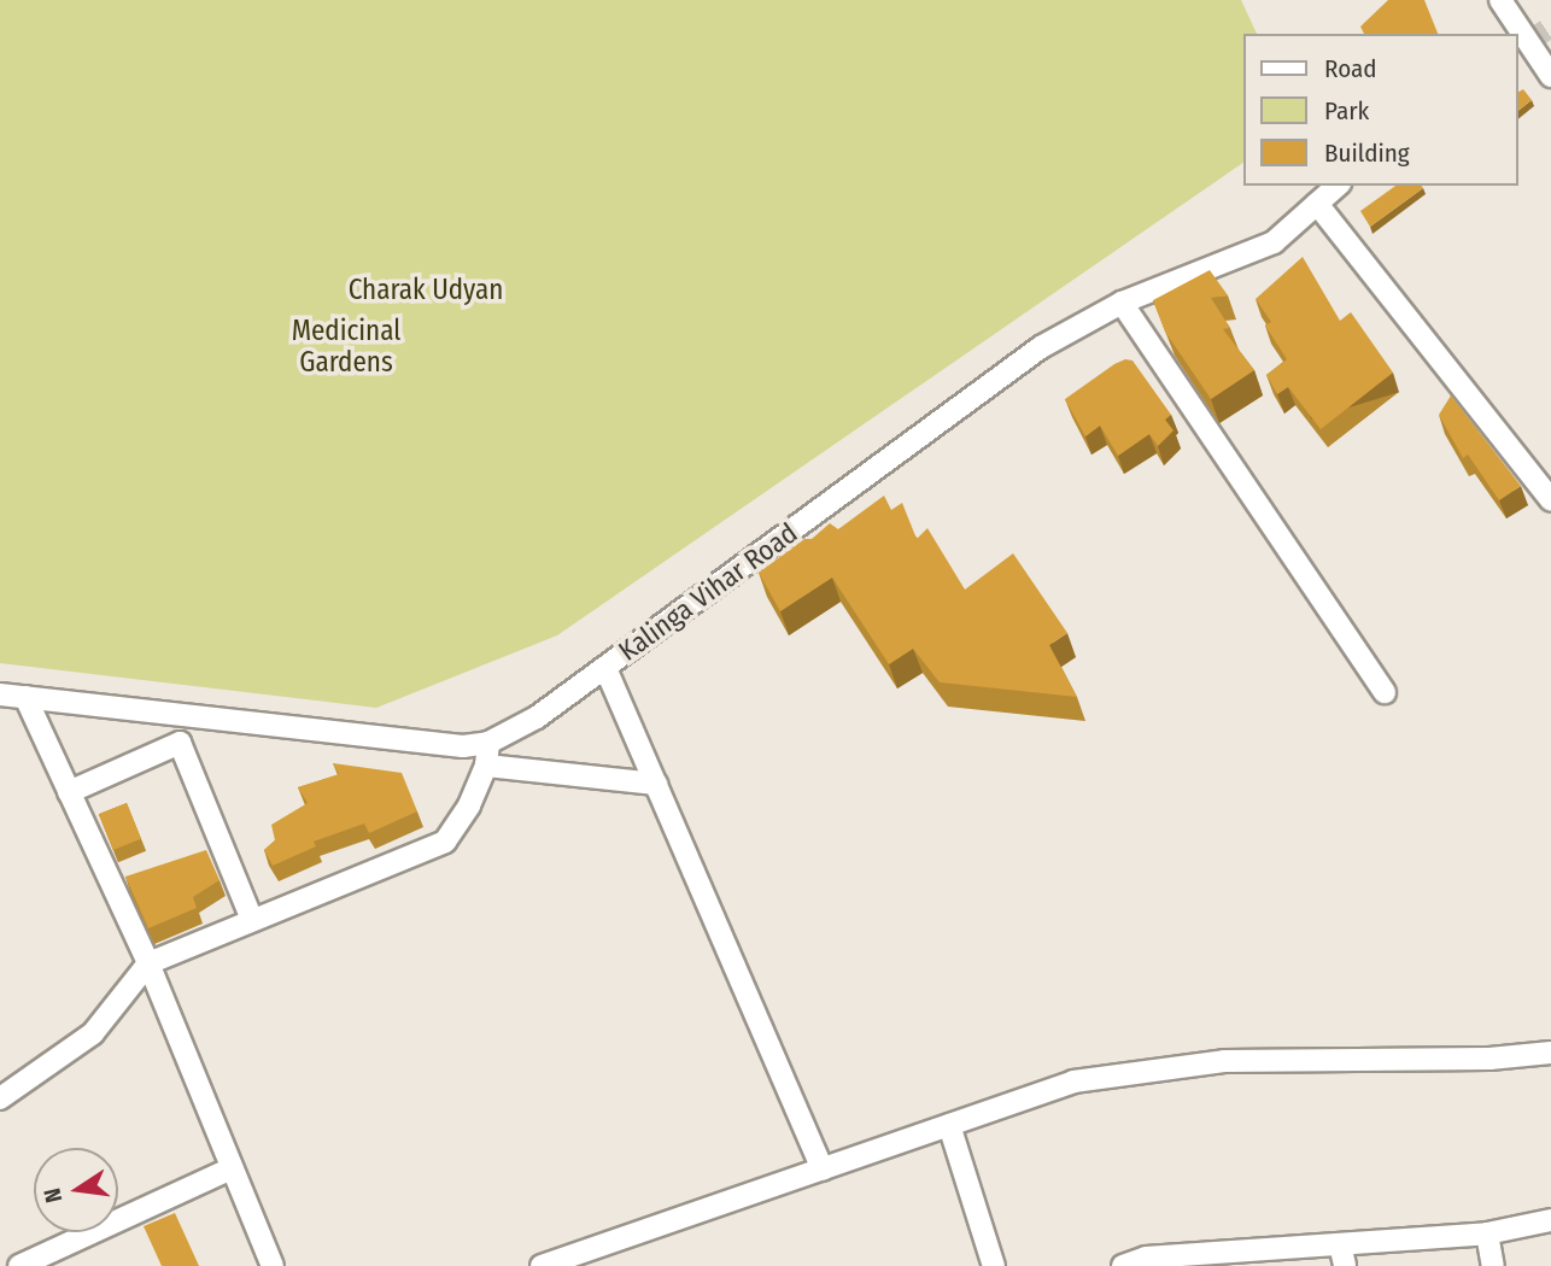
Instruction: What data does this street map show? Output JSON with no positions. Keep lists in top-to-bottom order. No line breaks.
{"streets":{"street":["Kalinga Vihar Road"]},"parks":["Charak Udyan","Medicinal Gardens"],"legend":["Road","Park","Building"],"north":"left"}
